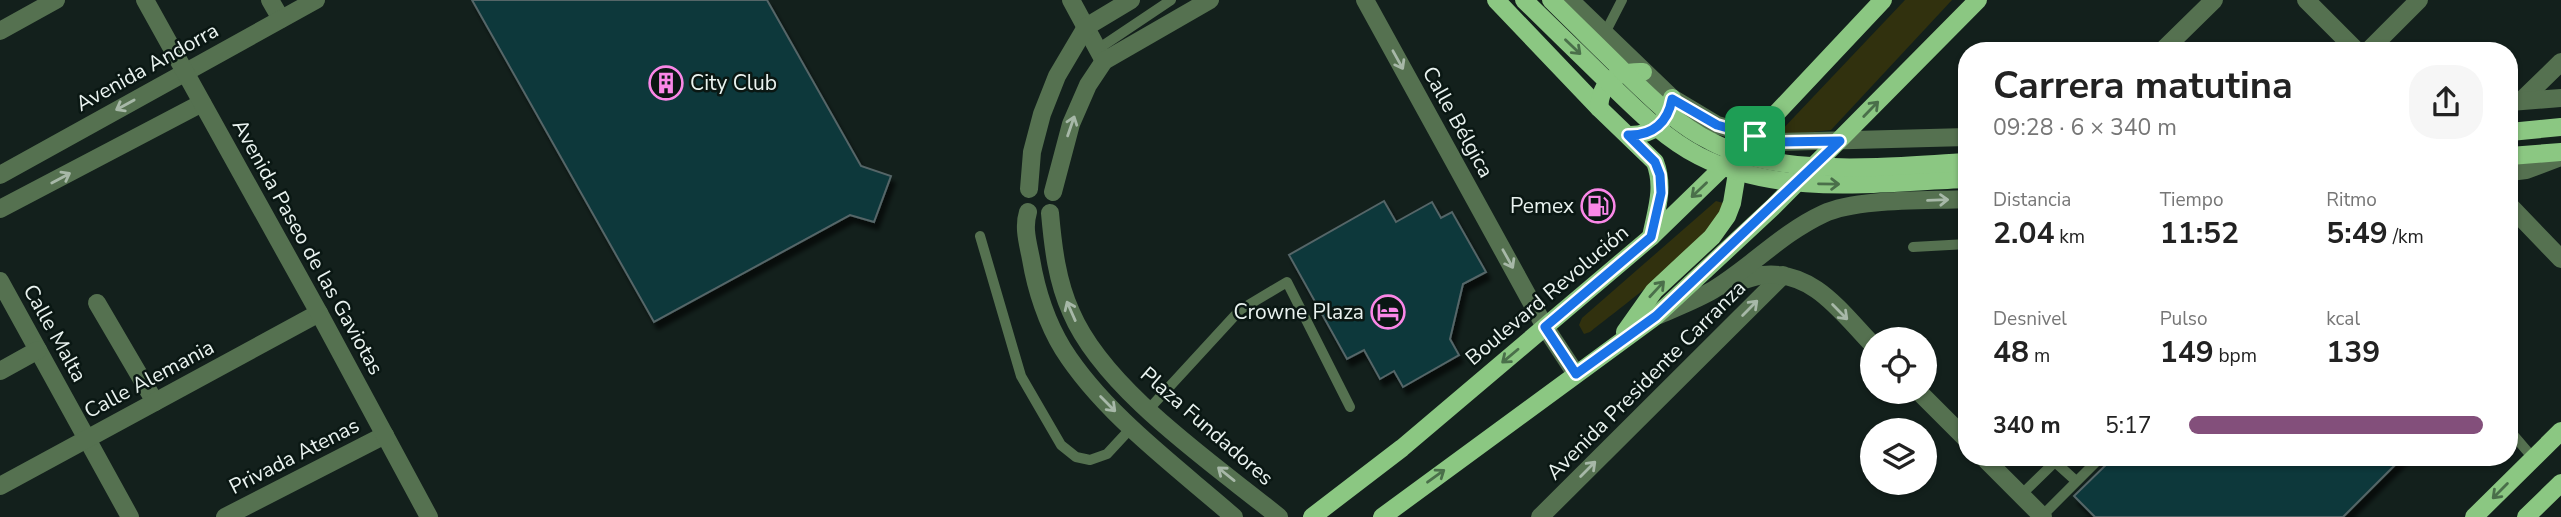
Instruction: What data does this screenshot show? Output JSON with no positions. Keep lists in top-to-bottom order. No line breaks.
{"streets":{"main road":["Boulevard Revolución"],"street":["Avenida Andorra","Calle Bélgica","Avenida Paseo de las Gaviotas","Calle Malta","Calle Alemania","Avenida Presidente Carranza","Plaza Fundadores","Privada Atenas"]},"crossings":[["Avenida Andorra","Avenida Paseo de las Gaviotas"],["Calle Bélgica","Boulevard Revolución"],["Avenida Paseo de las Gaviotas","Calle Alemania"],["Avenida Paseo de las Gaviotas","Privada Atenas"],["Calle Malta","Calle Alemania"]],"one_way":["Calle Bélgica"],"places":{"building":["City Club"],"fuel station":["Pemex"],"hotel":["Crowne Plaza"]},"page":{"heading":["Carrera matutina","09:28 · 6 × 340 m"],"stats":[["Distancia","2.04 km"],["Tiempo","11:52"],["Ritmo","5:49 /km"],["Desnivel","48 m"],["Pulso","149 bpm"],["kcal","139"]],"list":[{"name":"340 m","note":"5:17"}]}}
